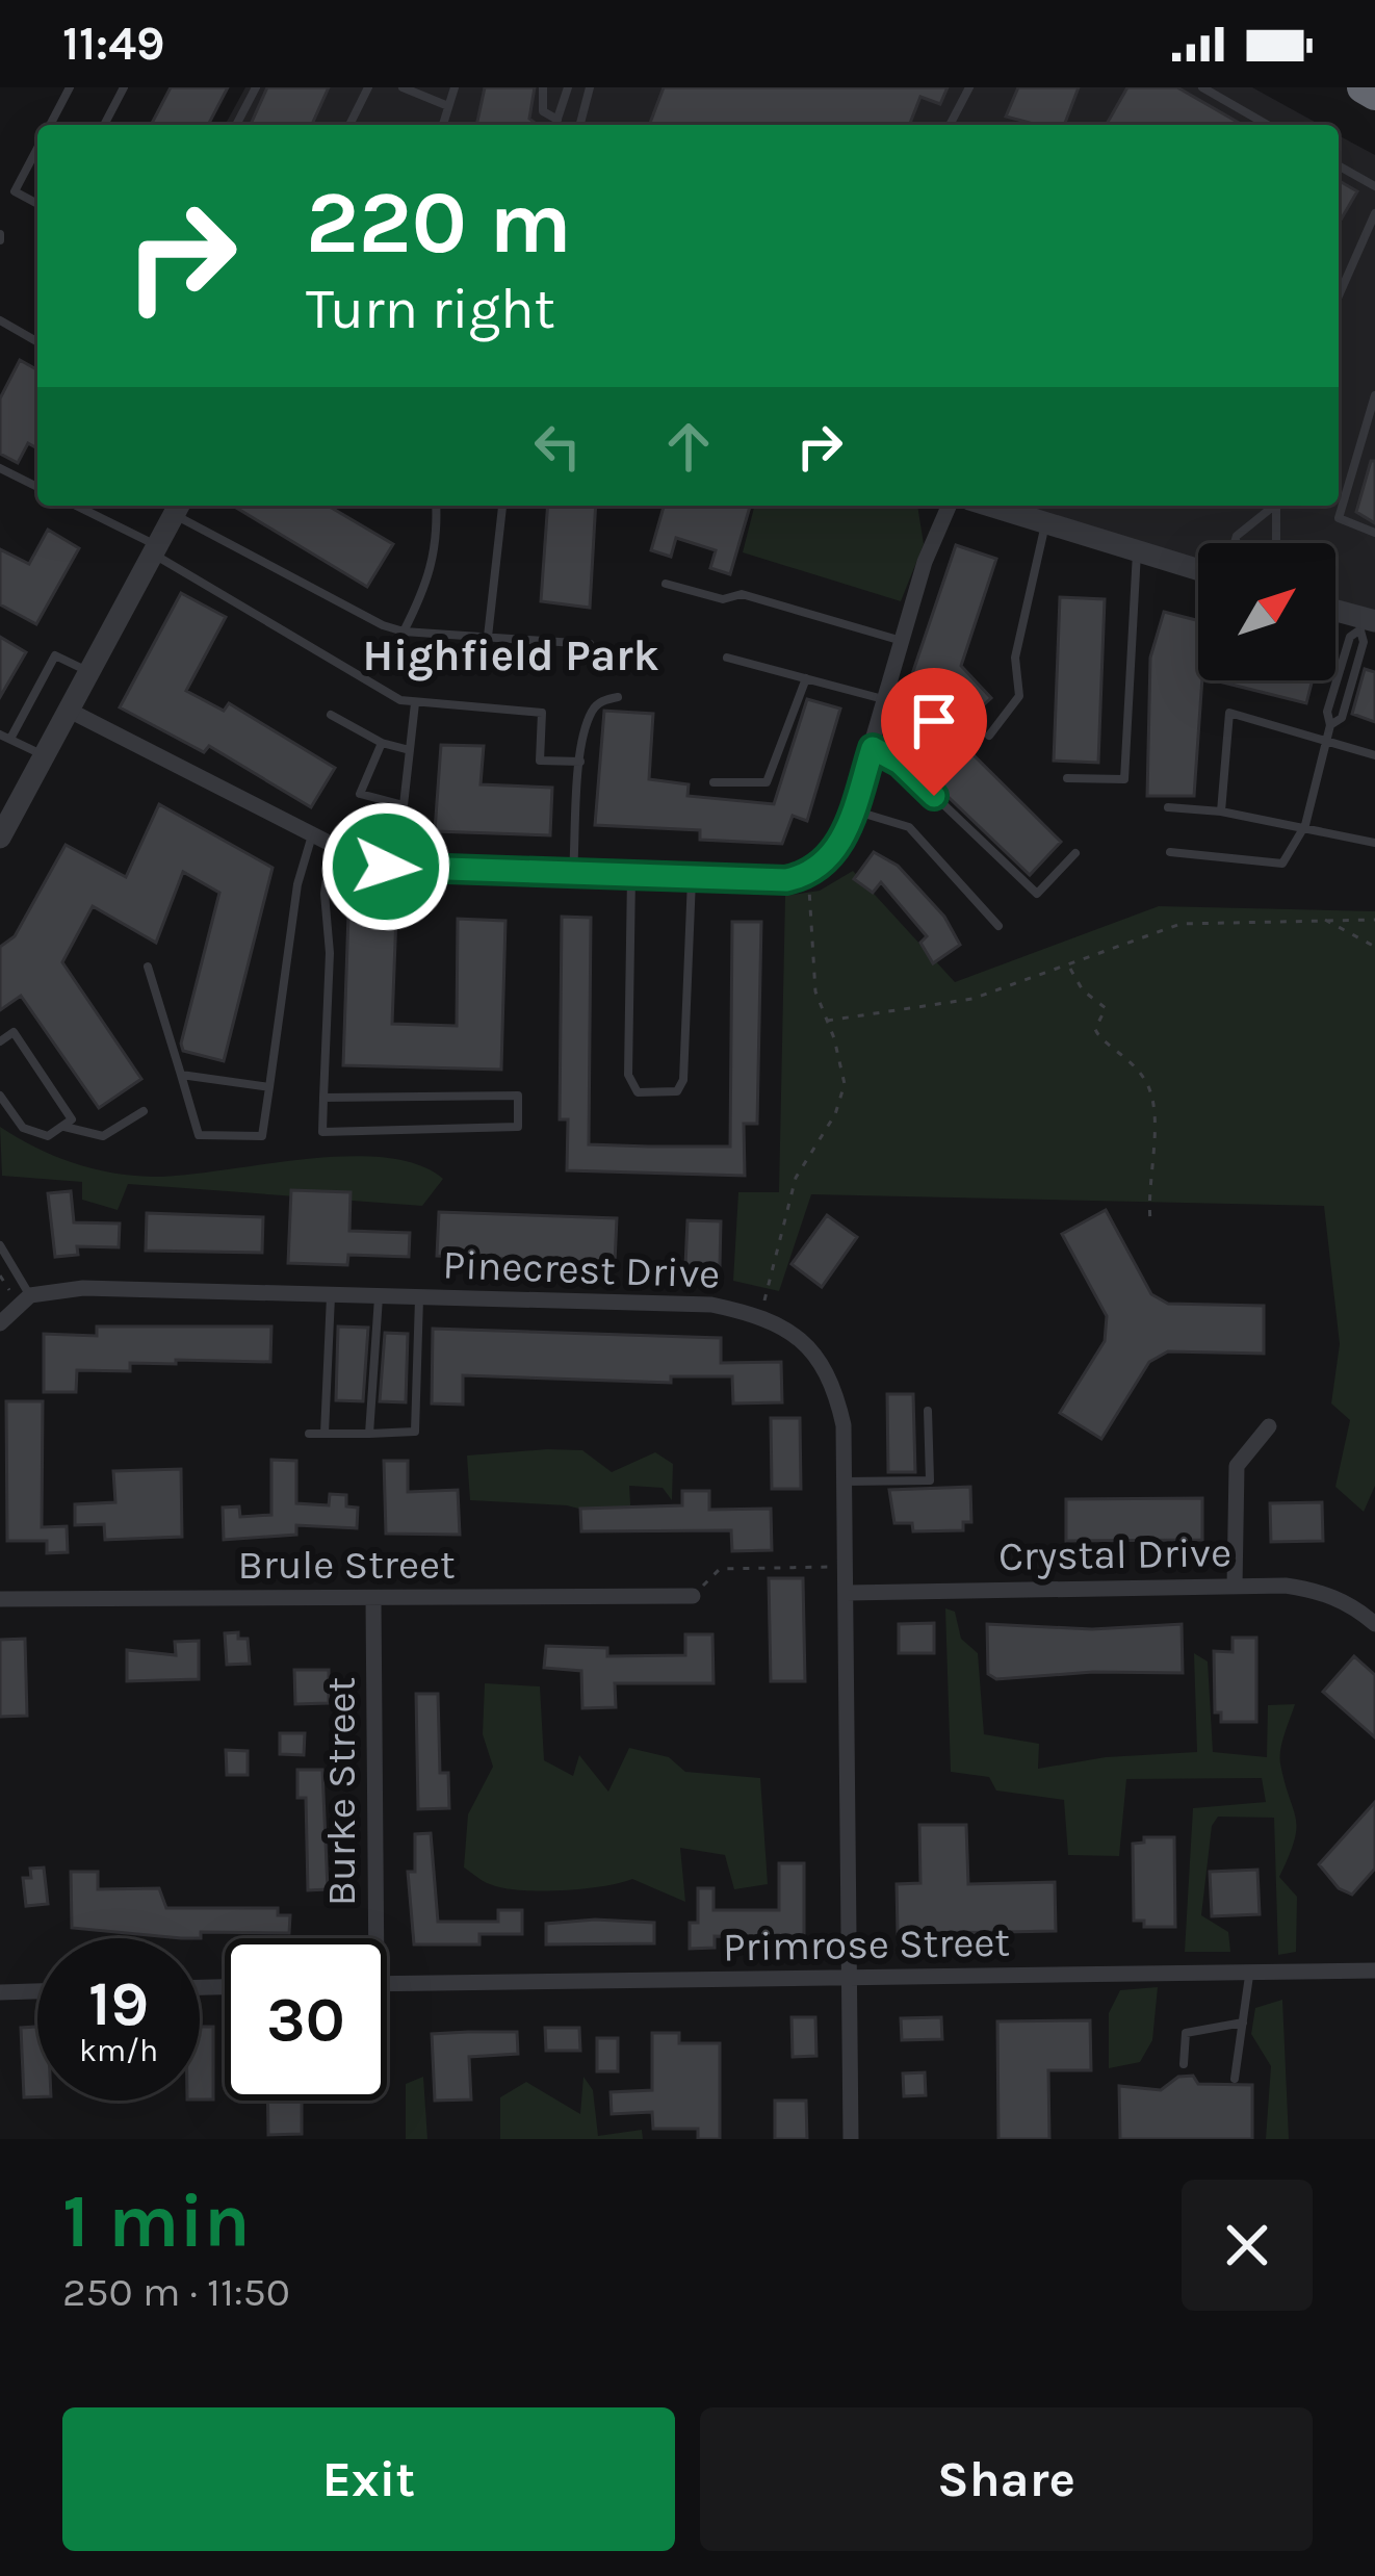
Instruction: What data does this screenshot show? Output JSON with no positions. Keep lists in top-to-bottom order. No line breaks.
{"streets":{"street":["Pinecrest Drive","Crystal Drive","Brule Street","Burke Street","Primrose Street"]},"crossings":[["Pinecrest Drive","Crystal Drive"],["Pinecrest Drive","Primrose Street"],["Brule Street","Burke Street"]],"districts":["Highfield Park"],"north":"top right","page":{"status":"11:49","turn":["220 m","Turn right"],"speed":"19 km/h","limit":"30","heading":["1 min","250 m · 11:50"],"buttons":["Exit","Share"]}}
